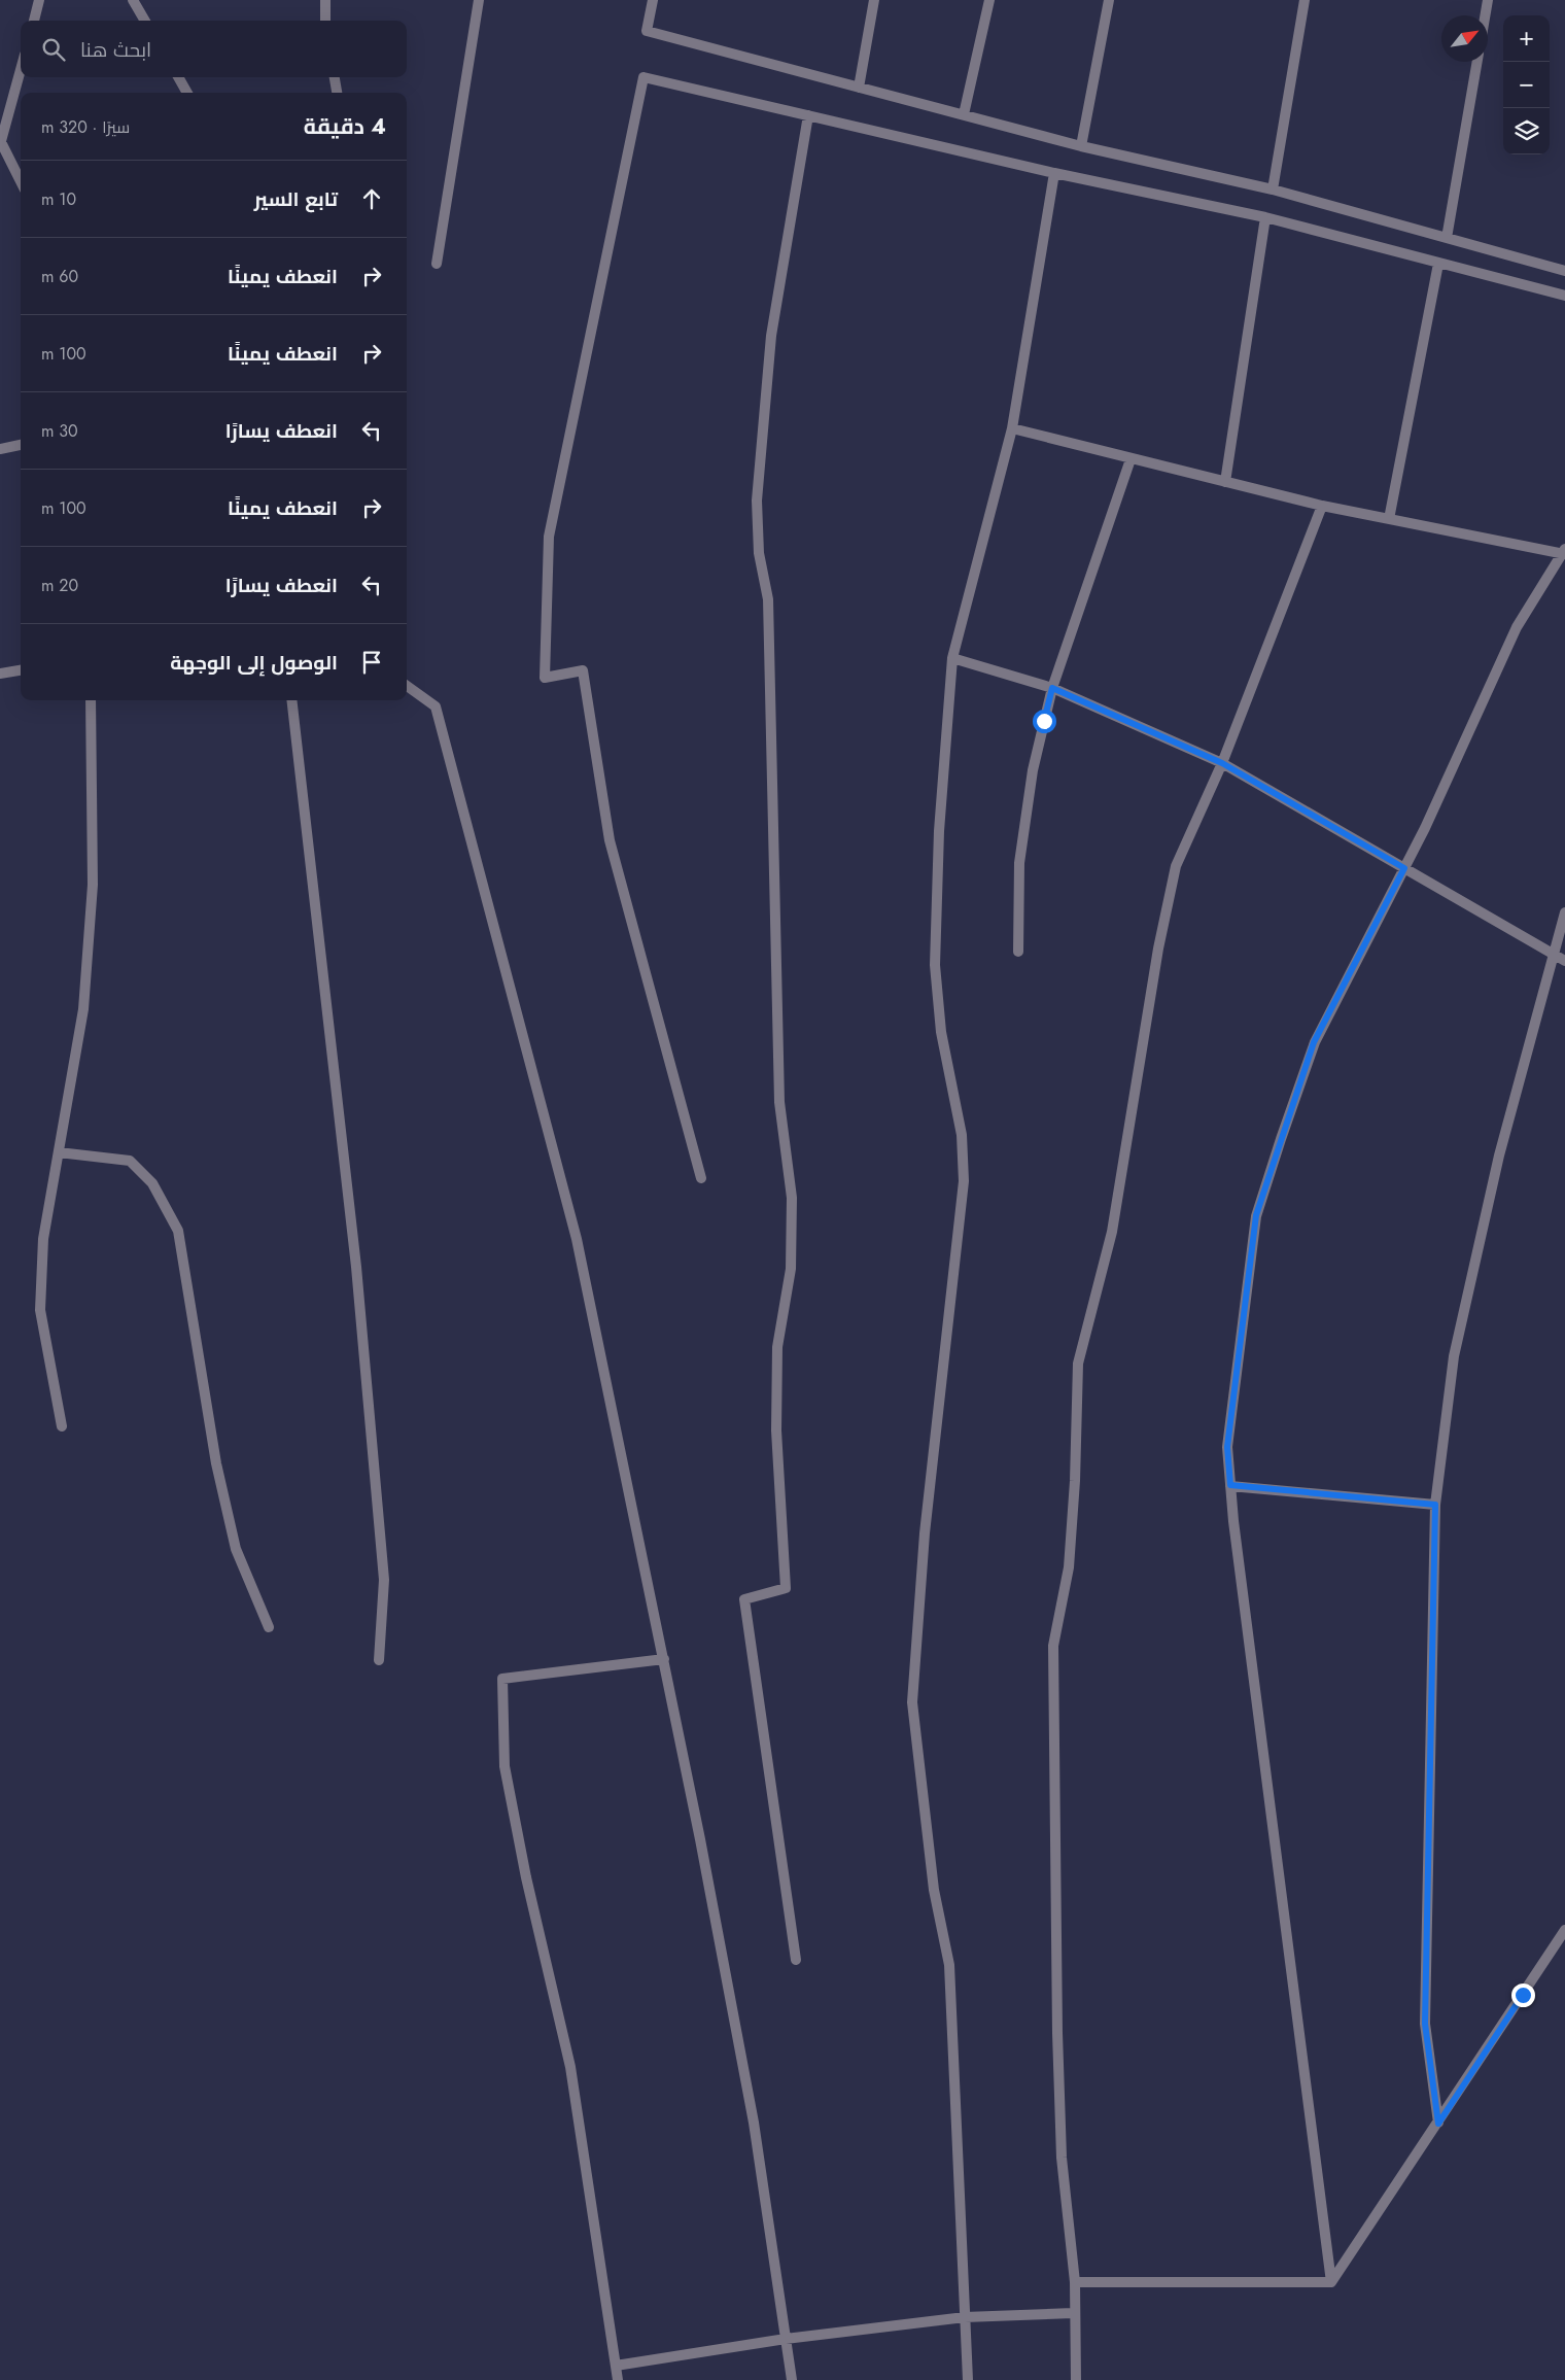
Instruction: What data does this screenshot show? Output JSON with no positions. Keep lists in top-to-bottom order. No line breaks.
{"north":"top right","page":{"map_buttons":["+","−"],"search":"ابحث هنا","heading":["4 دقيقة","سيرًا · 320 m"],"list":[["تابع السير","10 m"],["انعطف يمينًا","60 m"],["انعطف يمينًا","100 m"],["انعطف يسارًا","30 m"],["انعطف يمينًا","100 m"],["انعطف يسارًا","20 m"],"الوصول إلى الوجهة"]}}
